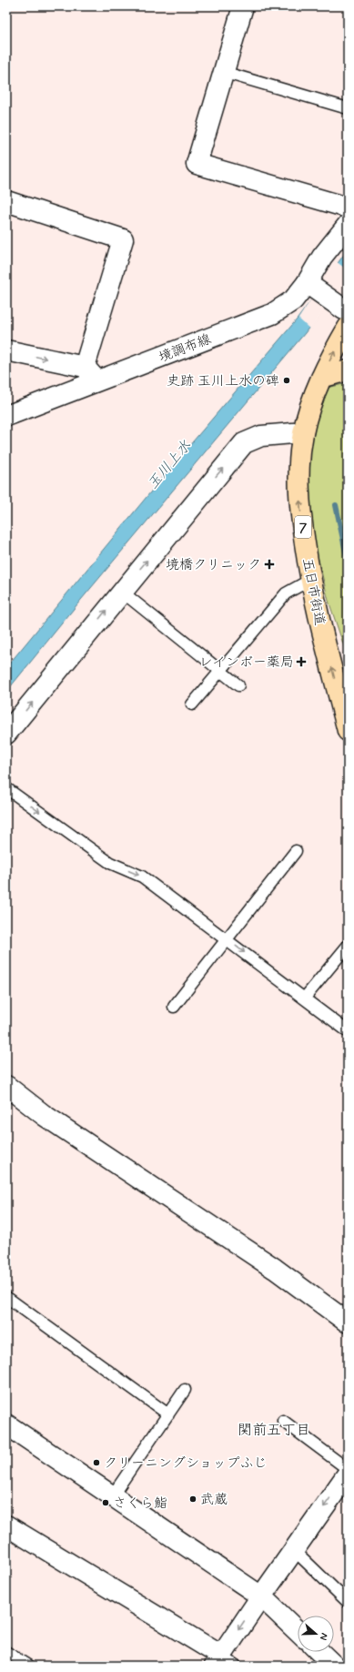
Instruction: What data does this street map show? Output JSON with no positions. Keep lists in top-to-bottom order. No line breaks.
{"streets":{"main road":["7","五日市街道"],"street":["境調布線"]},"one_way":["五日市街道"],"districts":["関前五丁目"],"water":["玉川上水"],"places":{"other":["史跡 玉川上水の碑","クリーニングショップふじ","武蔵","さくら鮨"],"health":["境橋クリニック","レインボー薬局"]},"north":"right"}
